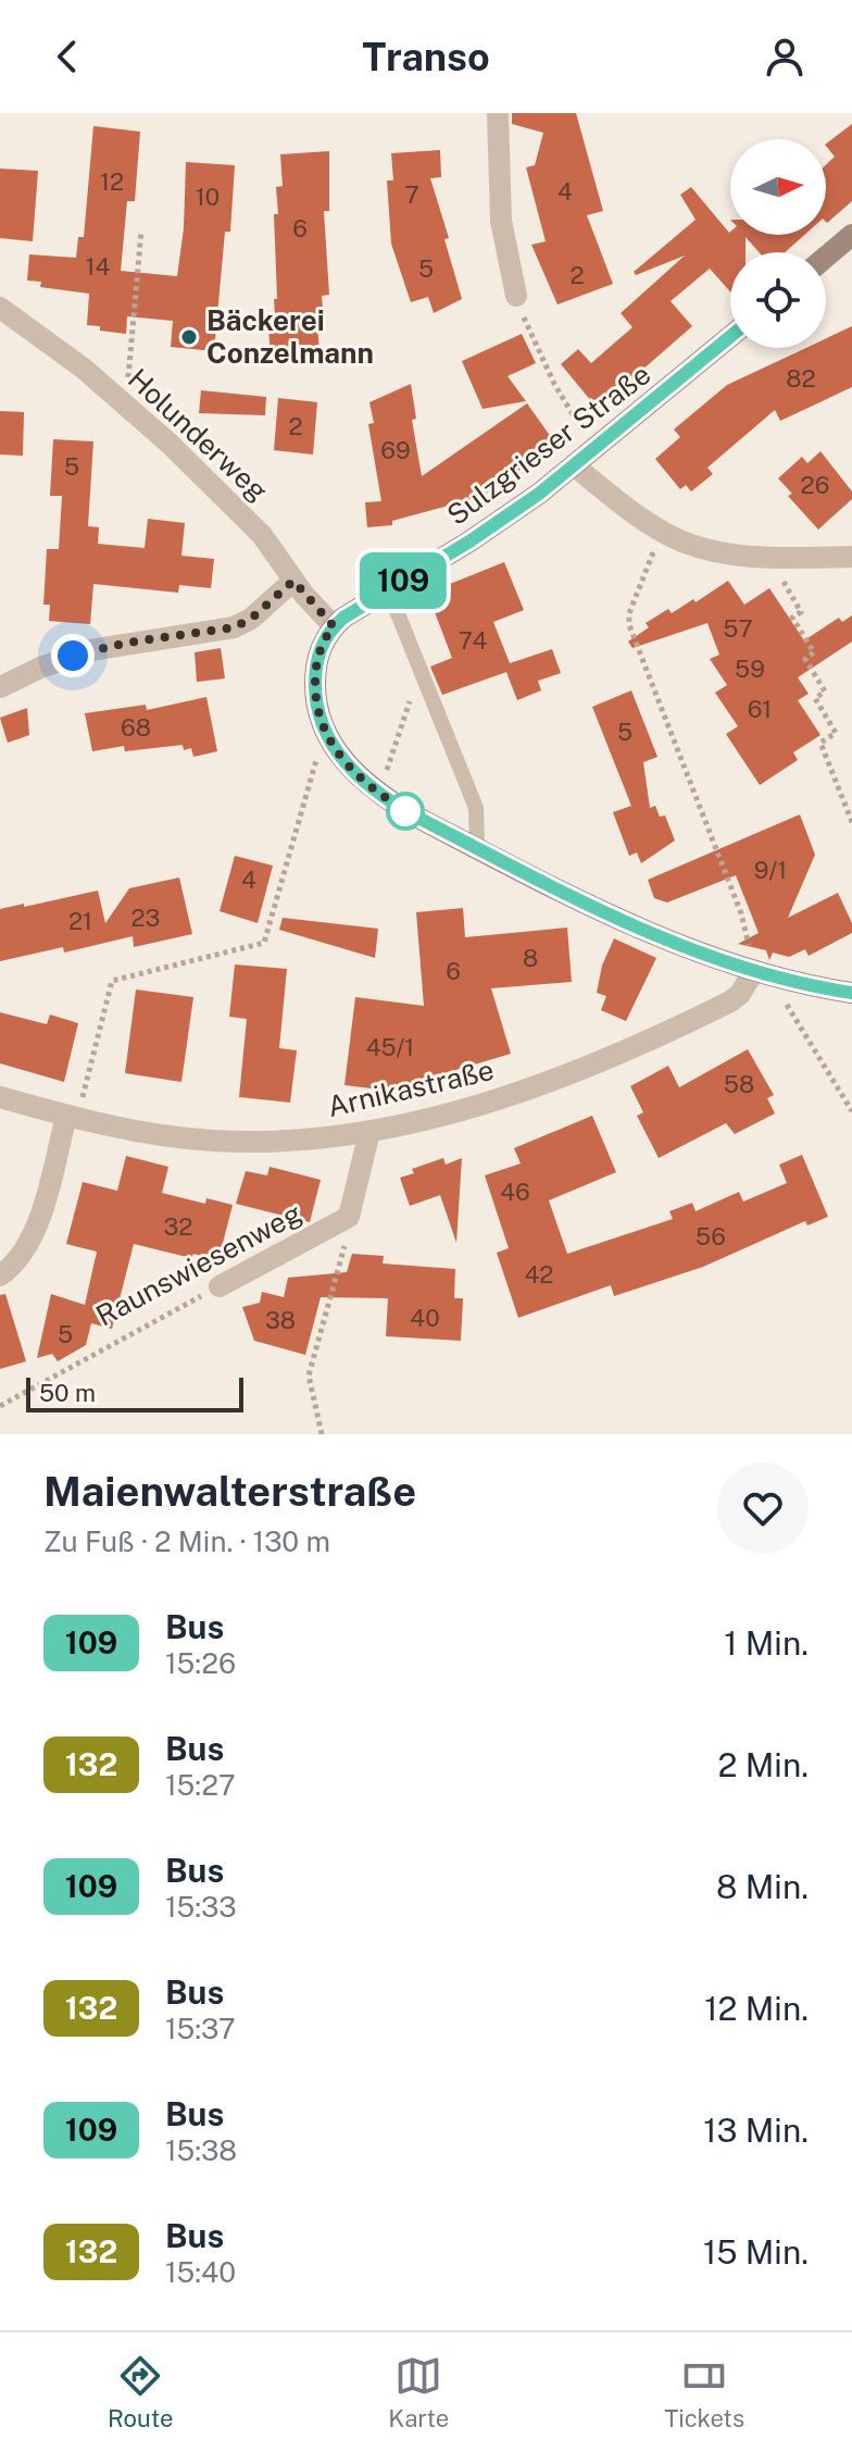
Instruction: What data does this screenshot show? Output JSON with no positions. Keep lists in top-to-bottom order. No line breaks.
{"streets":{"main road":["Sulzgrieser Straße"],"street":["Holunderweg","Arnikastraße","Raunswiesenweg"]},"crossings":[["Holunderweg","Sulzgrieser Straße"]],"places":["Bäckerei Conzelmann"],"lines":["bus line 109"],"house_numbers":["12","4","7","10","6","14","5","2","82","2","69","5","26","57","74","59","61","68","5","9/1","4","23","21","8","6","45/1","58","46","32","56","42","40","38","5"],"scale_bar":"50 m","north":"right","page":{"header":"Transo","on_map":"109","scale":"50 m","heading":["Maienwalterstraße","Zu Fuß · 2 Min. · 130 m"],"list":[{"mark":"109","name":"Bus","note":"15:26","value":"1 Min."},{"mark":"132","name":"Bus","note":"15:27","value":"2 Min."},{"mark":"109","name":"Bus","note":"15:33","value":"8 Min."},{"mark":"132","name":"Bus","note":"15:37","value":"12 Min."},{"mark":"109","name":"Bus","note":"15:38","value":"13 Min."},{"mark":"132","name":"Bus","note":"15:40","value":"15 Min."}],"tabs":["Route","Karte","Tickets"]}}
